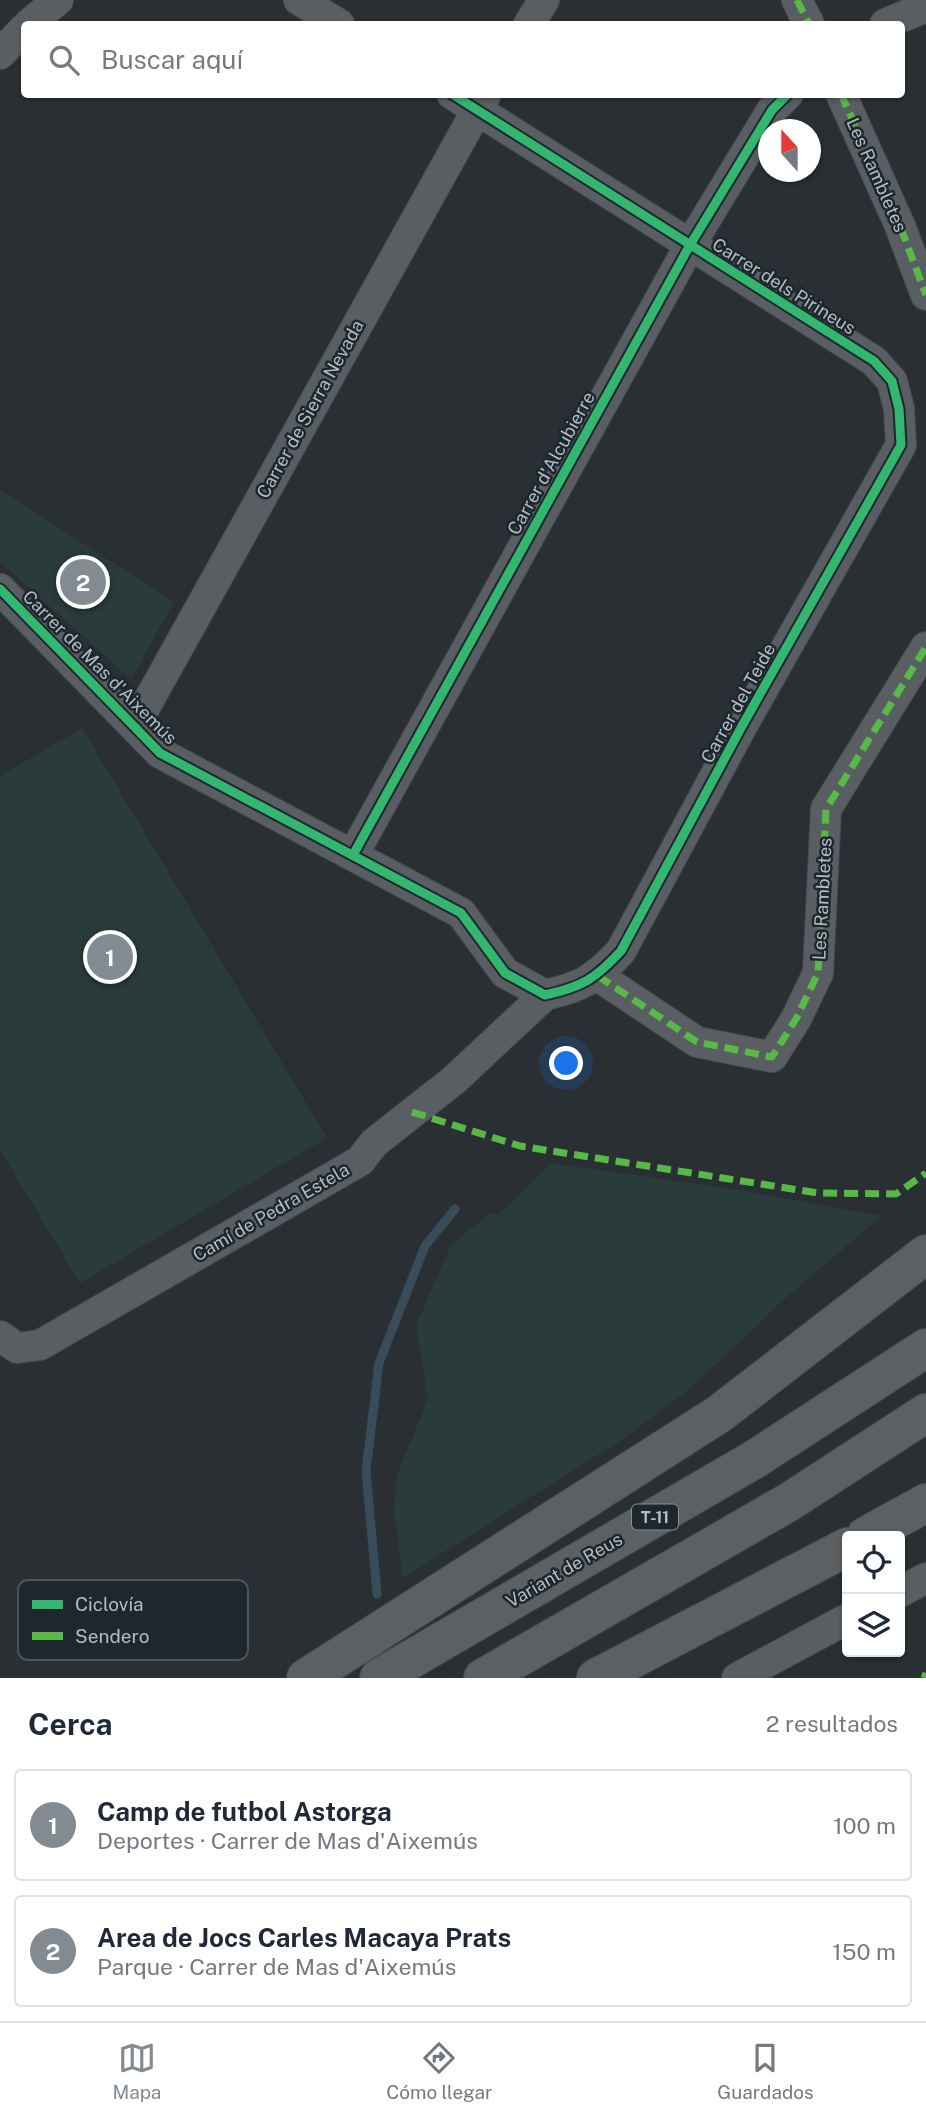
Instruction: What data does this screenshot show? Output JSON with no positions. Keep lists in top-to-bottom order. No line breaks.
{"streets":{"highway":["T-11","Variant de Reus"],"street":["Les Rambletes","Carrer dels Pirineus","Carrer de Sierra Nevada","Carrer d'Alcubierre","Carrer de Mas d'Aixemús","Carrer del Teide","Camí de Pedra Estela"]},"crossings":[["Les Rambletes","Carrer del Teide"],["Carrer dels Pirineus","Carrer de Sierra Nevada"],["Carrer dels Pirineus","Carrer d'Alcubierre"],["Carrer dels Pirineus","Carrer del Teide"],["Carrer de Sierra Nevada","Carrer de Mas d'Aixemús"],["Carrer d'Alcubierre","Carrer de Mas d'Aixemús"],["Carrer de Mas d'Aixemús","Carrer del Teide"],["Carrer de Mas d'Aixemús","Camí de Pedra Estela"],["Carrer del Teide","Camí de Pedra Estela"]],"legend":["Ciclovía","Sendero"],"north":"top","page":{"search":"Buscar aquí","pins":["2","1"],"heading":["Cerca","2 resultados"],"list":[{"mark":"1","name":"Camp de futbol Astorga","note":"Deportes · Carrer de Mas d'Aixemús","value":"100 m"},{"mark":"2","name":"Area de Jocs Carles Macaya Prats","note":"Parque · Carrer de Mas d'Aixemús","value":"150 m"}],"nav":["Mapa","Cómo llegar","Guardados"]}}
